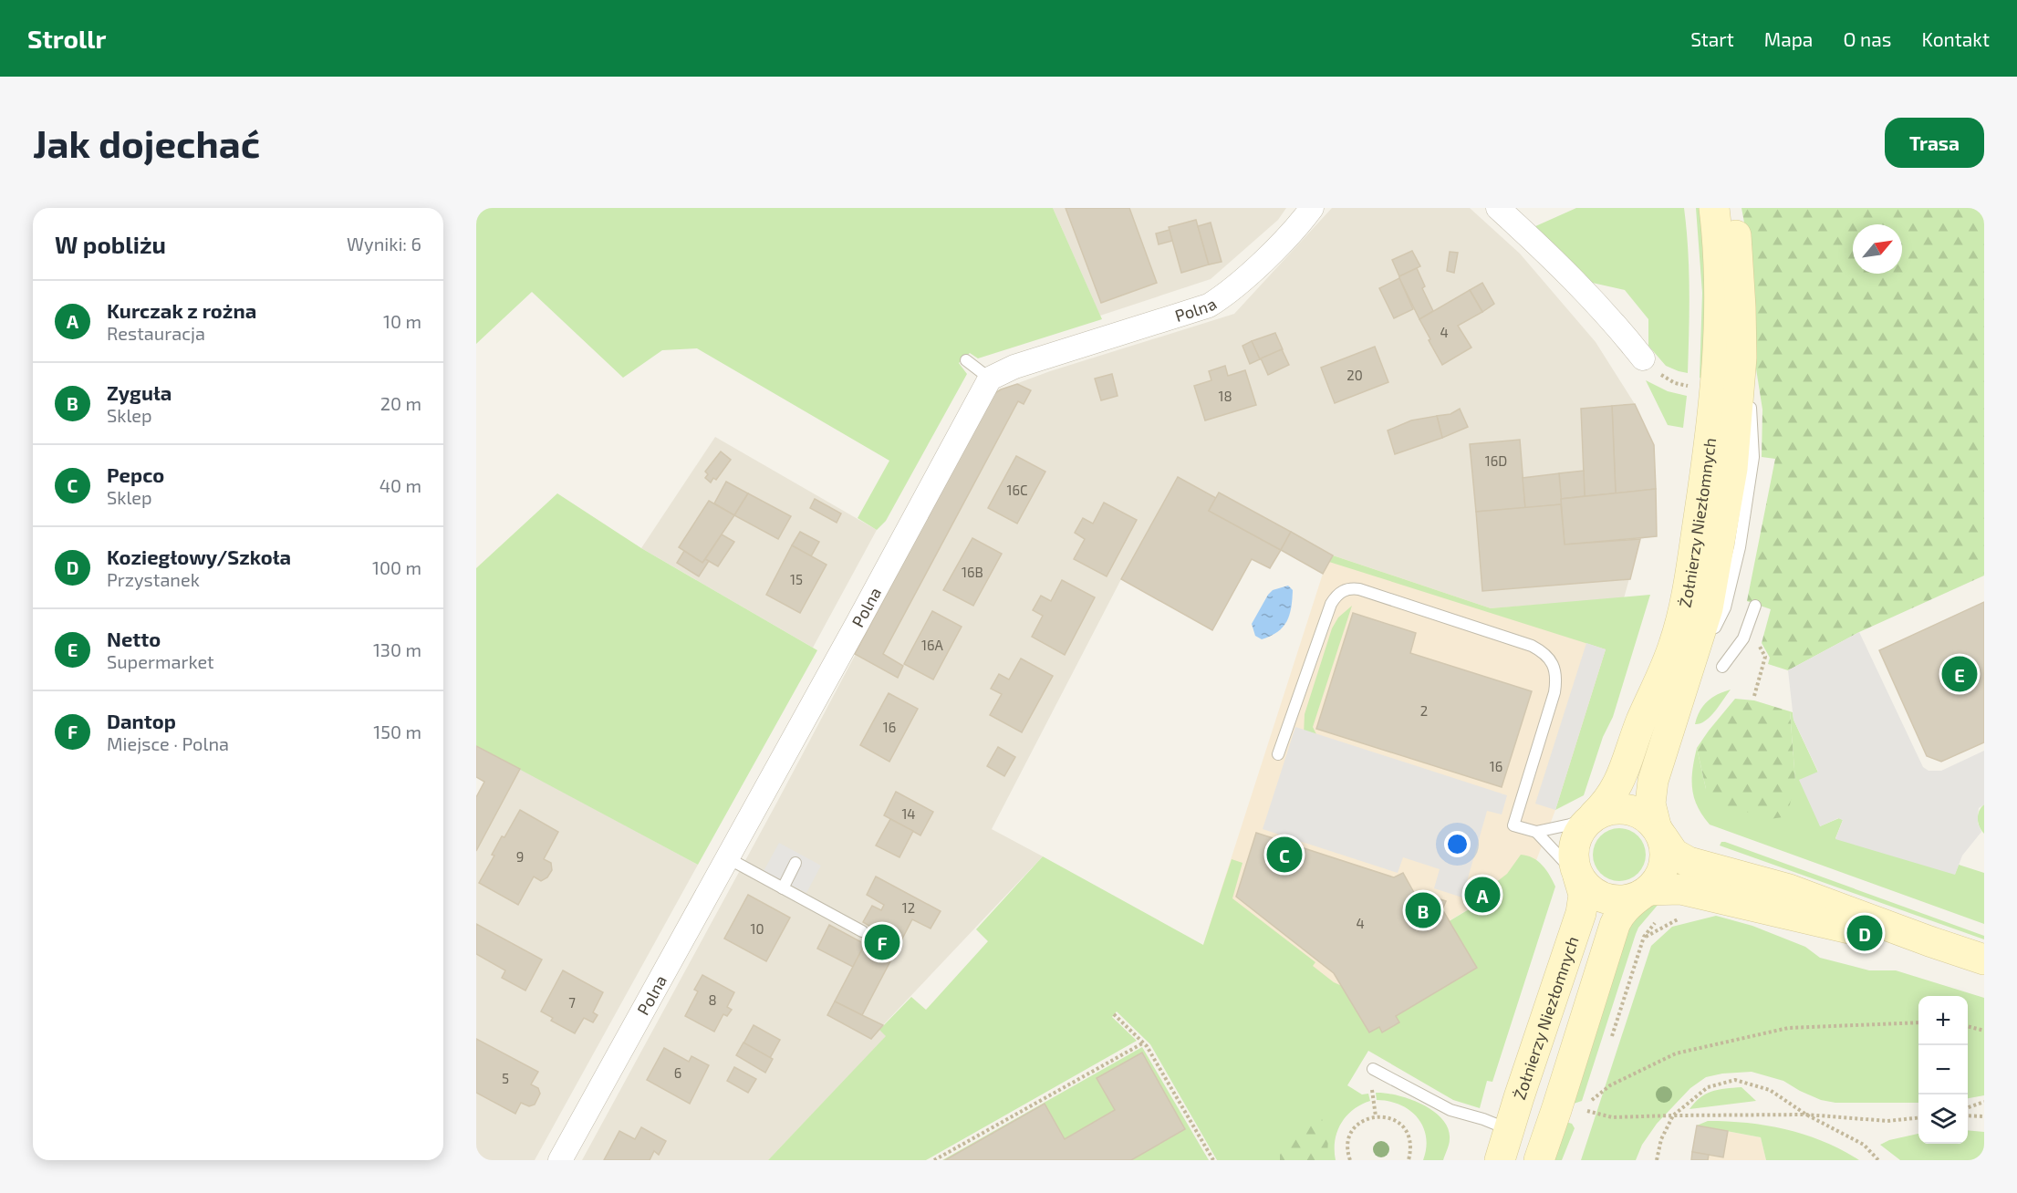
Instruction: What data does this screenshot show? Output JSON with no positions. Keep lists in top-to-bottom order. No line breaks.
{"streets":{"street":["Polna","Żołnierzy Niezłomnych"]},"house_numbers":["4","20","18","16D","16C","16B","15","16A","2","16","16","14","9","12","4","10","8","7","6","5"],"north":"top right","page":{"header":"Strollr","nav":["Start","Mapa","O nas","Kontakt"],"buttons":"Trasa","title":"Jak dojechać","heading":["W pobliżu","Wyniki: 6"],"list":[{"mark":"A","name":"Kurczak z rożna","note":"Restauracja","value":"10 m"},{"mark":"B","name":"Zyguła","note":"Sklep","value":"20 m"},{"mark":"C","name":"Pepco","note":"Sklep","value":"40 m"},{"mark":"D","name":"Koziegłowy/Szkoła","note":"Przystanek","value":"100 m"},{"mark":"E","name":"Netto","note":"Supermarket","value":"130 m"},{"mark":"F","name":"Dantop","note":"Miejsce · Polna","value":"150 m"}],"pins":["E","C","A","B","D","F"],"map_buttons":["+","−"]}}
